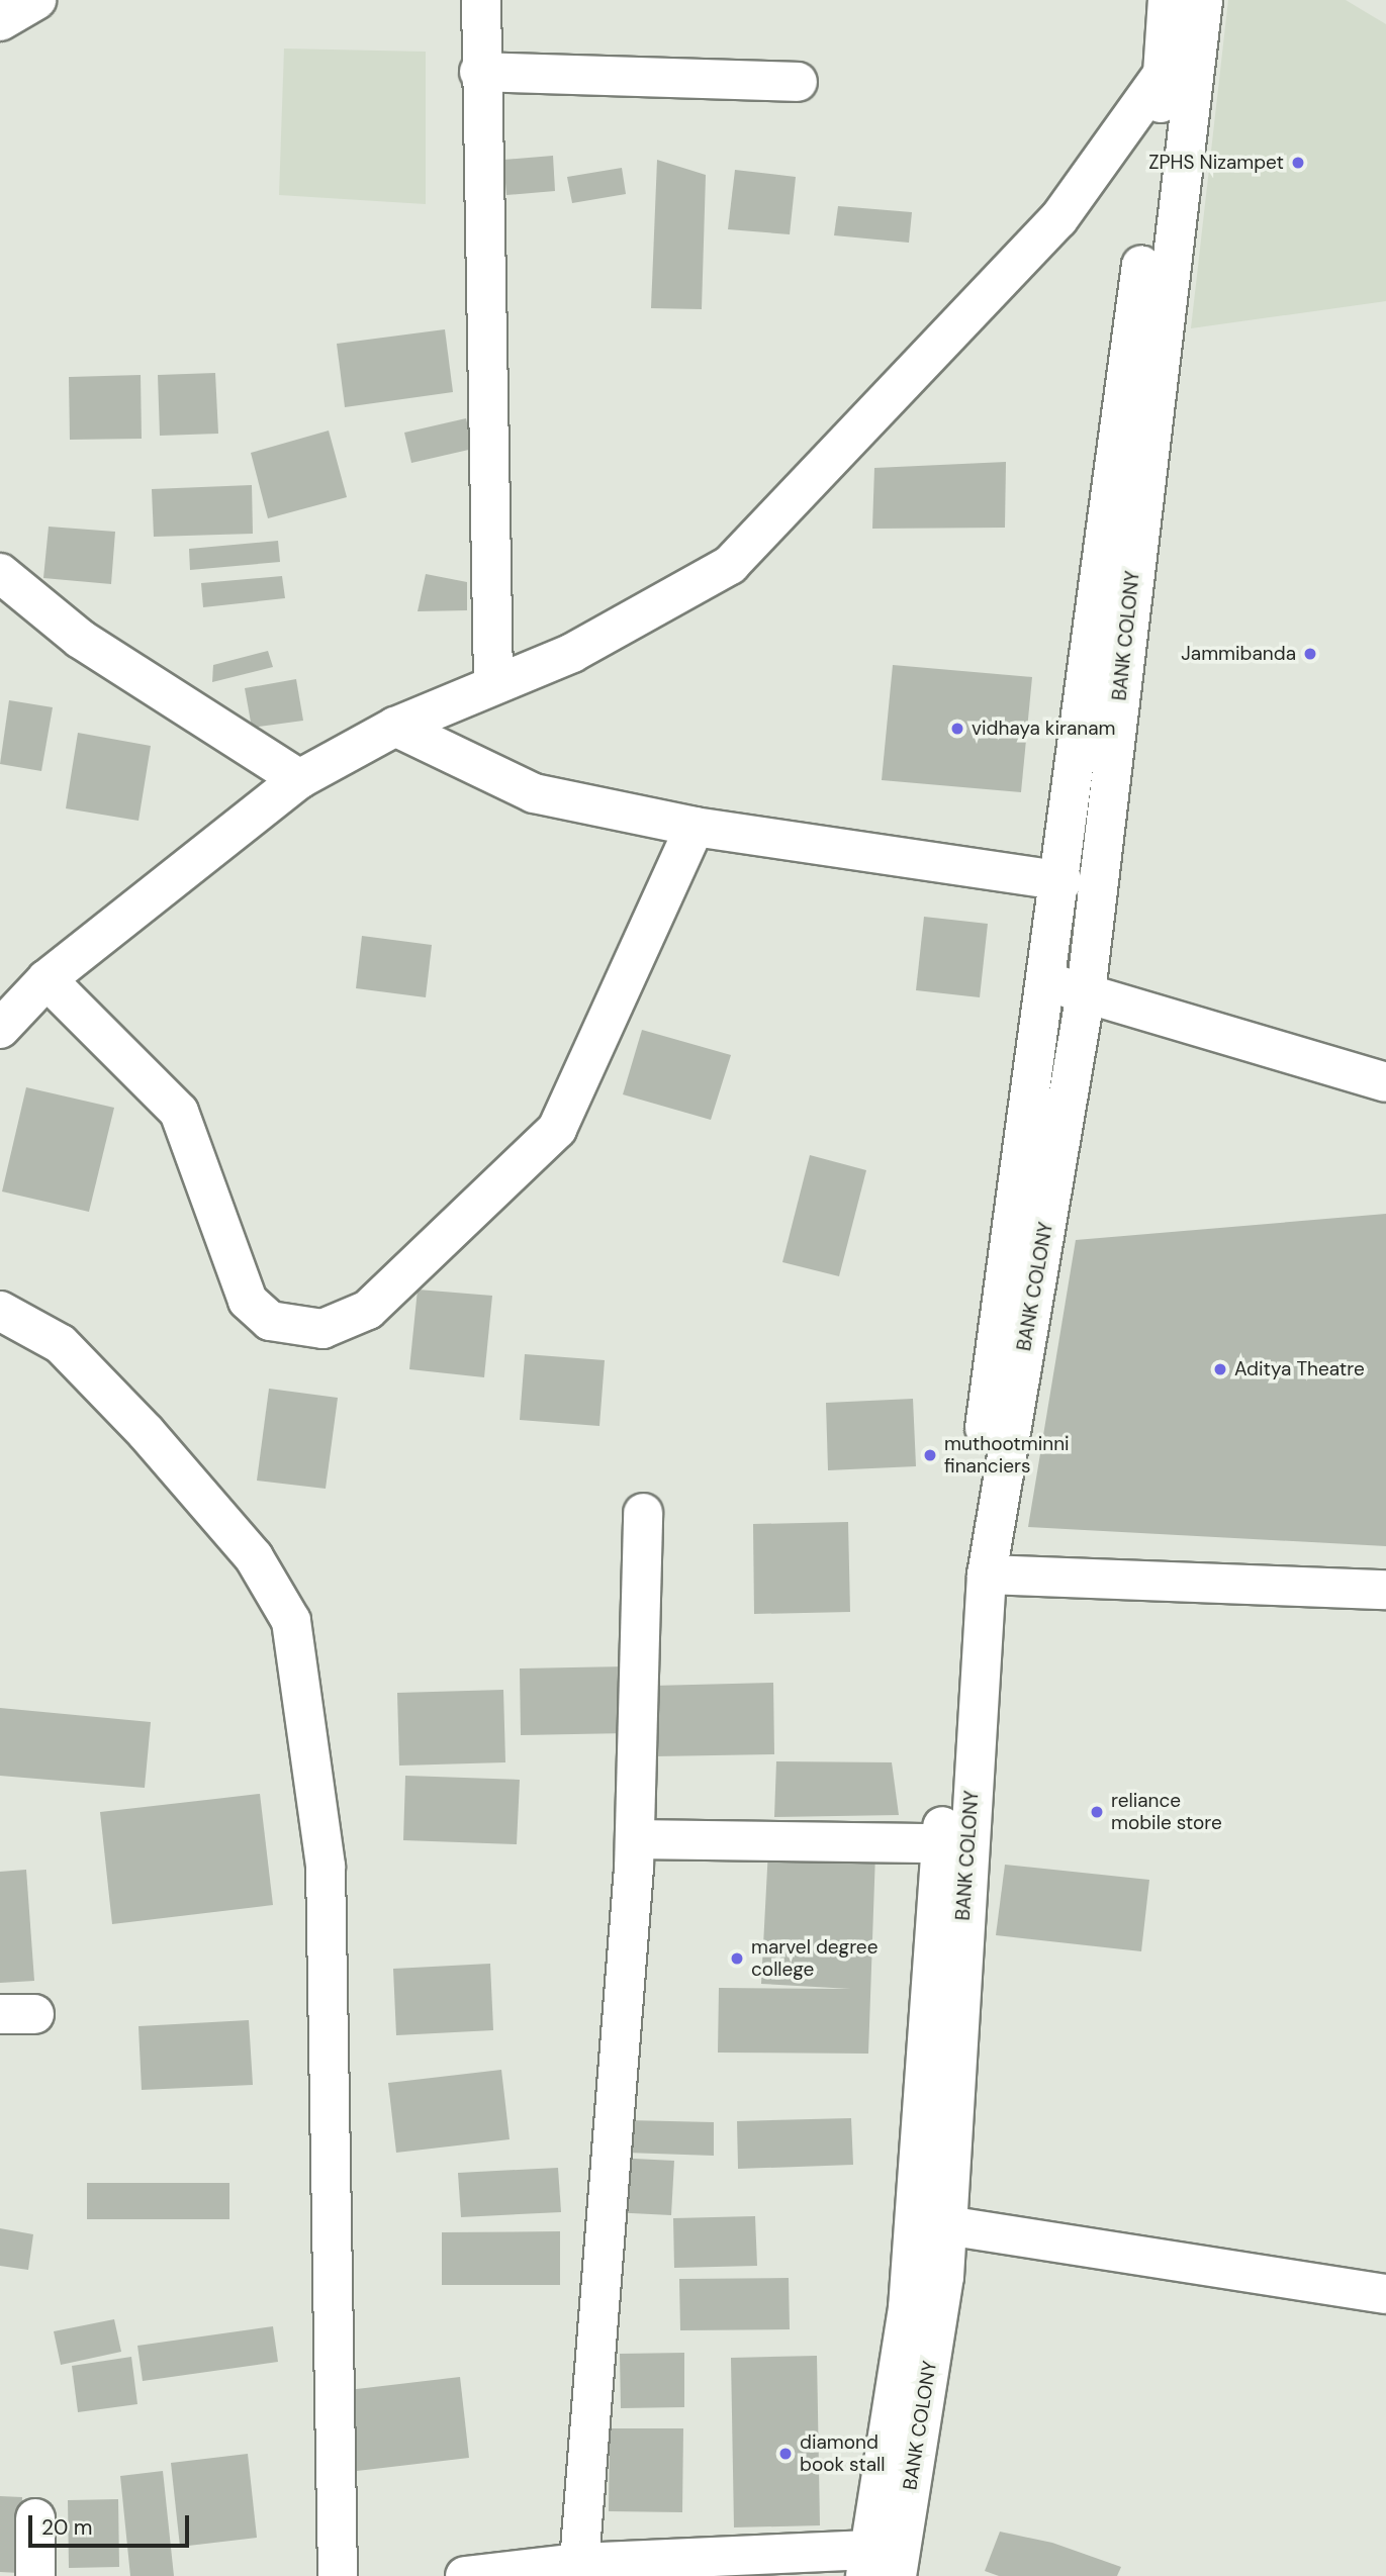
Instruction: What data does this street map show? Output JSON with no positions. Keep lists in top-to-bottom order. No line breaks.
{"streets":{"street":["BANK COLONY"]},"places":["ZPHS Nizampet","Jammibanda","vidhaya kiranam","Aditya Theatre","muthootminni financiers","reliance mobile store","marvel degree college","diamond book stall"],"scale_bar":"20 m"}
